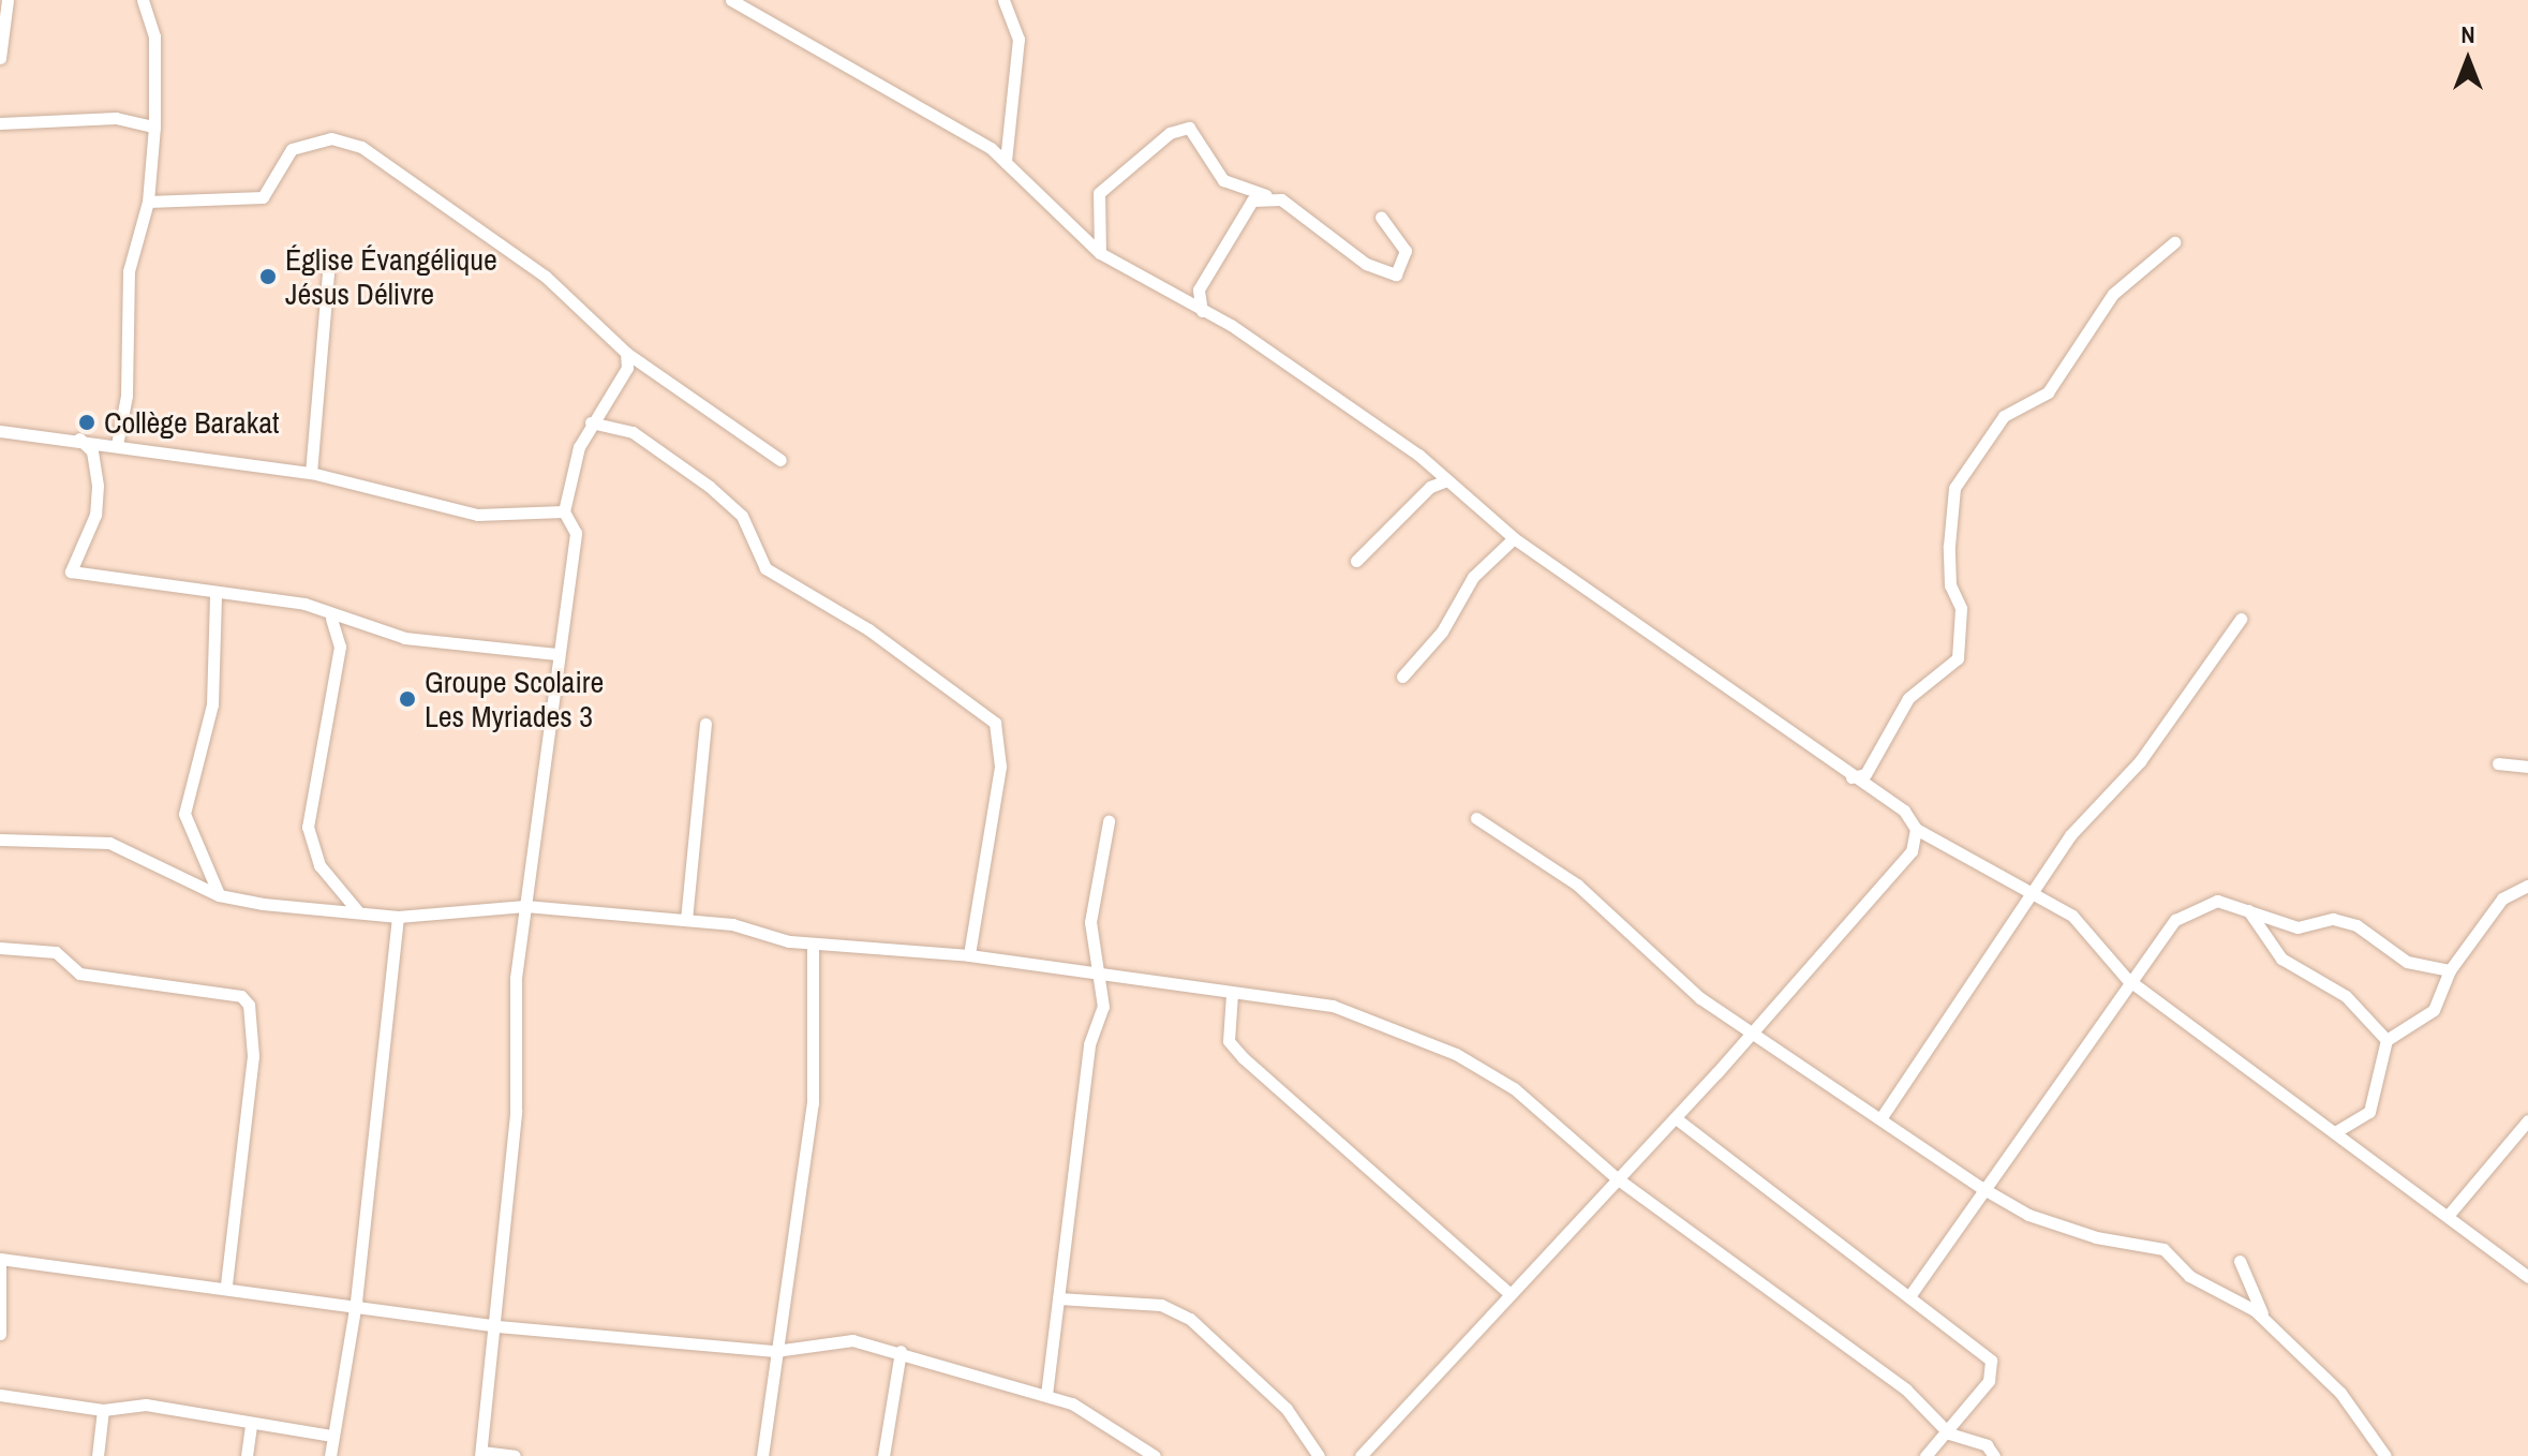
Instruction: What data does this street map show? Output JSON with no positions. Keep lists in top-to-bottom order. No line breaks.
{"places":["Église Évangélique Jésus Délivre","Collège Barakat","Groupe Scolaire Les Myriades 3"],"north":"top"}
